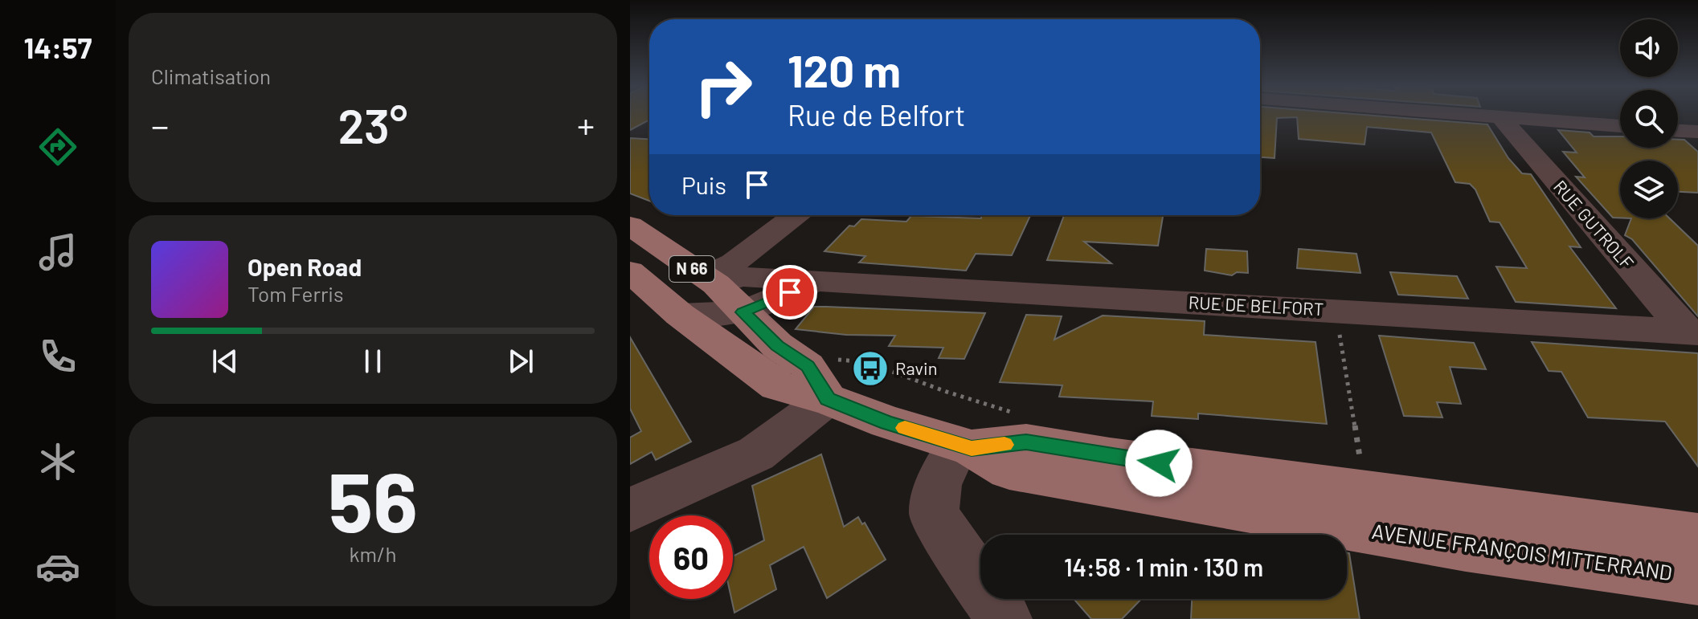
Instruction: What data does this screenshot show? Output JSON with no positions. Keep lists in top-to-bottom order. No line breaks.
{"streets":{"main road":["N 66","AVENUE FRANÇOIS MITTERRAND"],"street":["RUE GUTROLF","RUE DE BELFORT"]},"crossings":[["RUE GUTROLF","RUE DE BELFORT"],["N 66","RUE DE BELFORT"],["N 66","AVENUE FRANÇOIS MITTERRAND"]],"places":{"bus stop":["Ravin"]},"page":{"tabs":"14:57","tile":["Climatisation",["56","km/h"]],"turn":["120 m","Rue de Belfort"],"heat":["−","23°","+"],"then":"Puis","song":["Open Road","Tom Ferris"],"limit":"60","trip":"14:58 · 1 min · 130 m"}}
